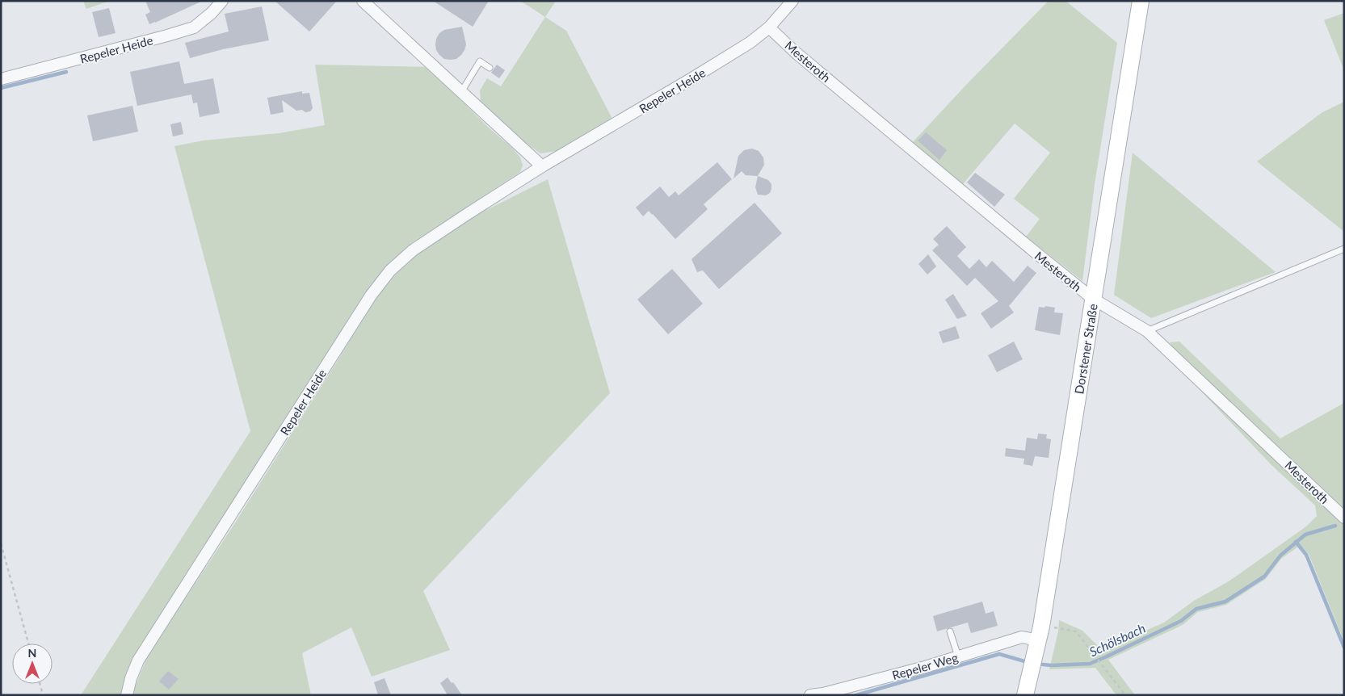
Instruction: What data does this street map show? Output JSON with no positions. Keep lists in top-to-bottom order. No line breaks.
{"streets":{"main road":["Dorstener Straße"],"street":["Repeler Heide","Mesteroth","Repeler Weg"]},"crossings":[["Repeler Heide","Mesteroth"],["Mesteroth","Dorstener Straße"],["Dorstener Straße","Repeler Weg"]],"water":["Schölsbach"],"north":"top"}
